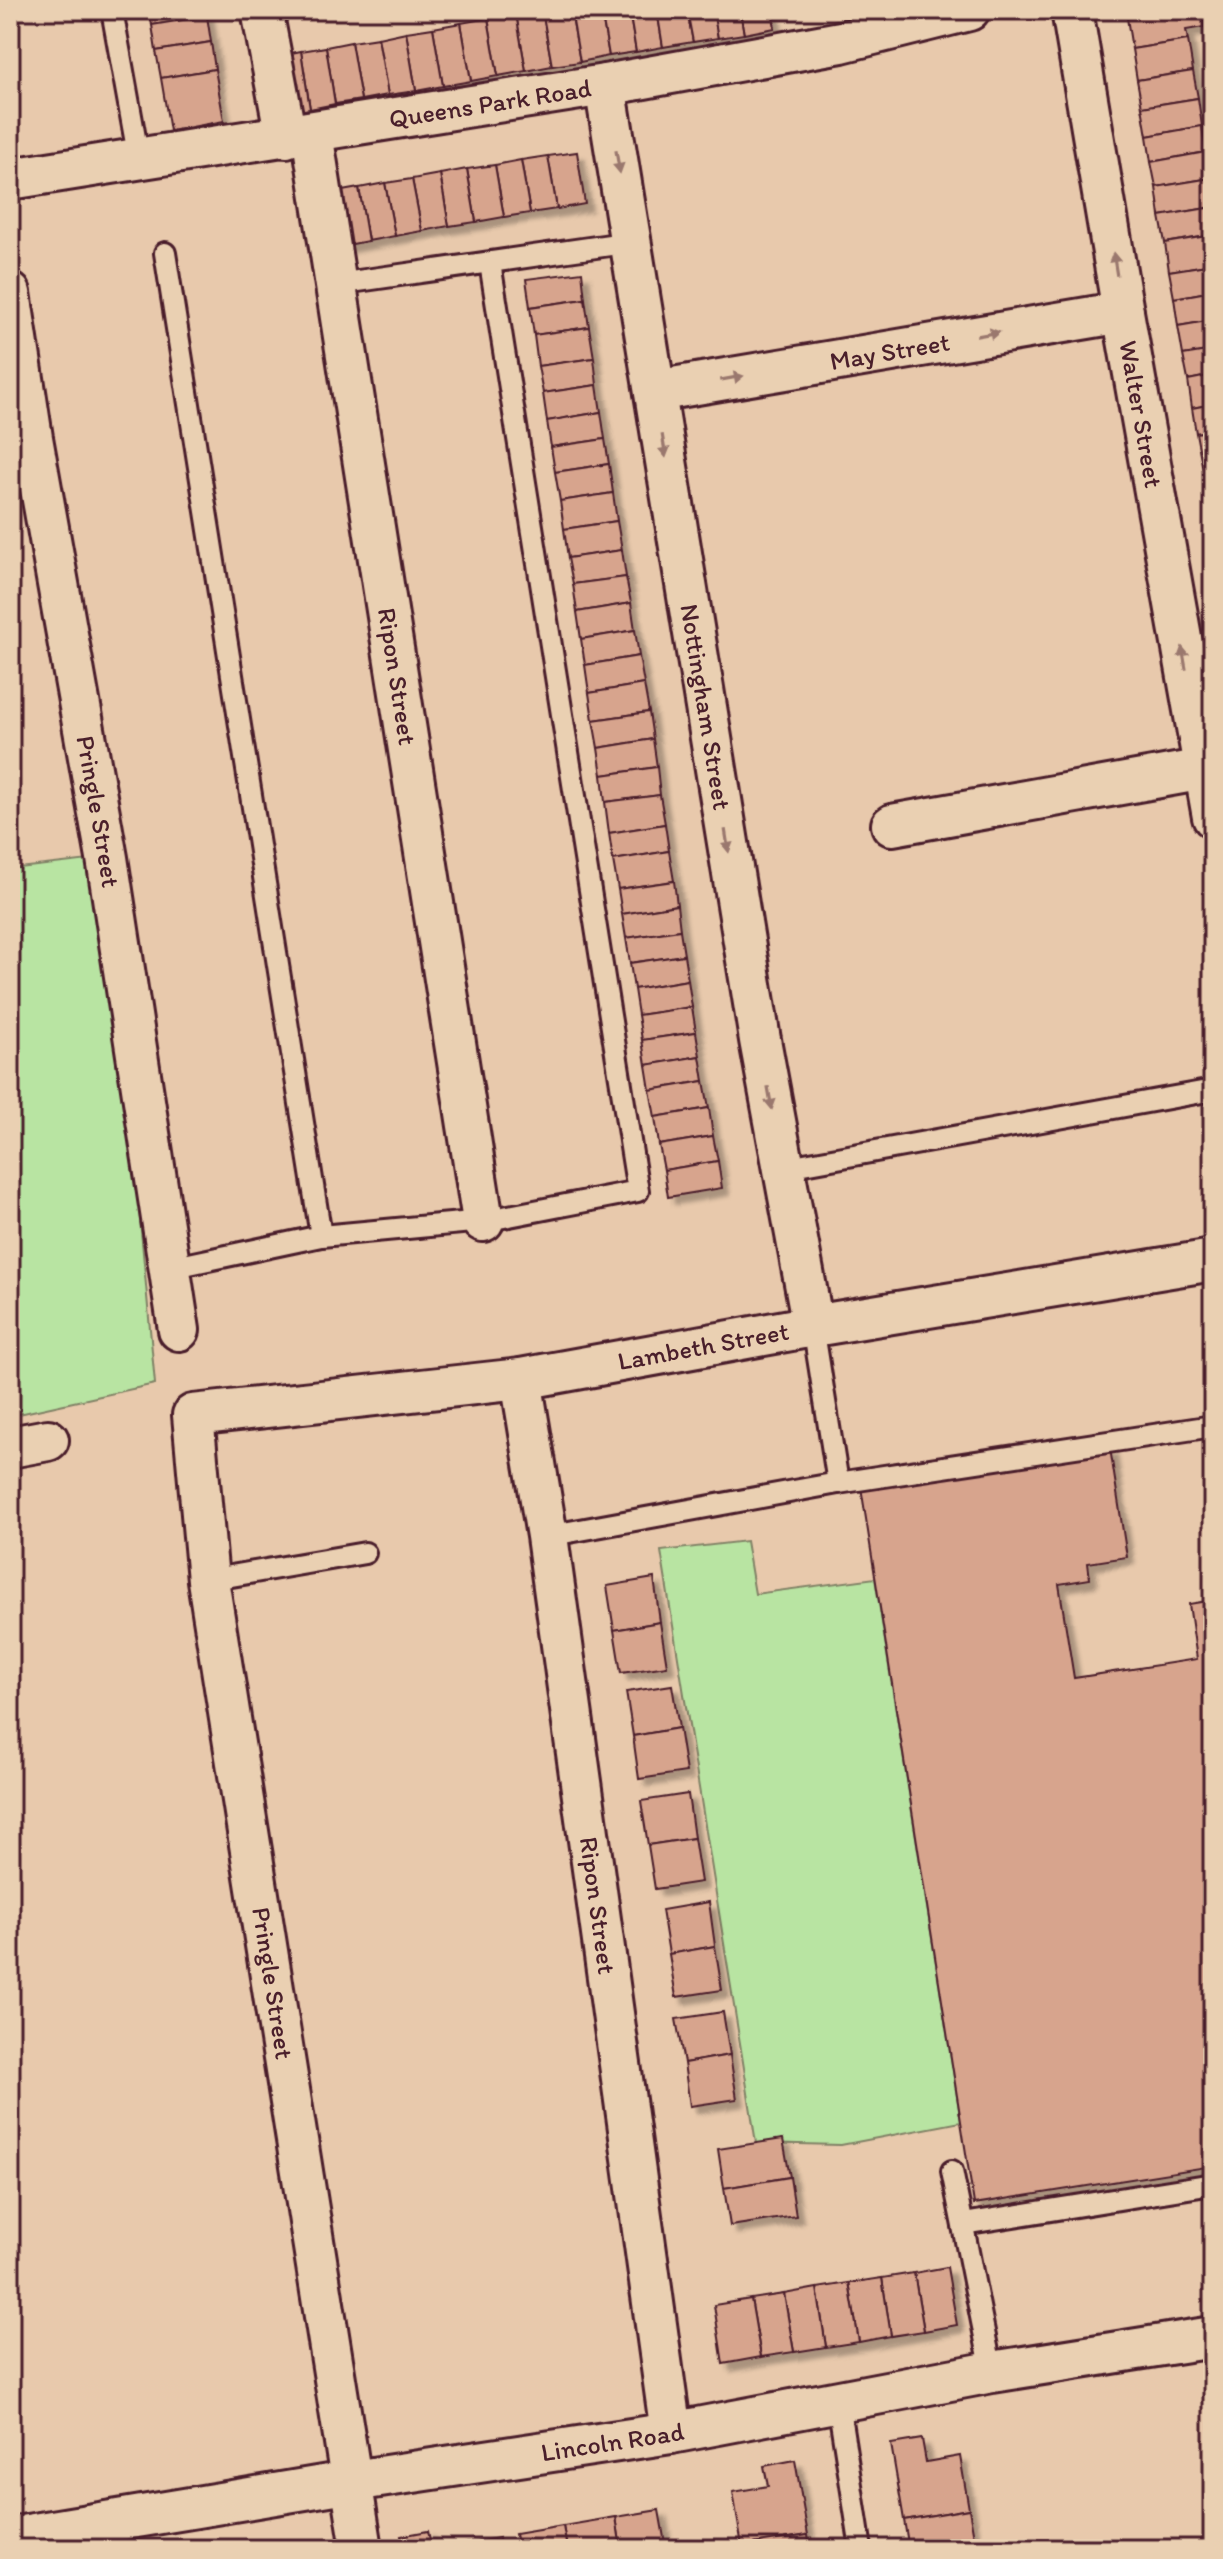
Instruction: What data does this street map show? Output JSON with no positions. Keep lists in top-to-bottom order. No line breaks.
{"streets":{"street":["Queens Park Road","May Street","Walter Street","Ripon Street","Nottingham Street","Pringle Street","Lambeth Street","Lincoln Road"]},"crossings":[["Queens Park Road","Ripon Street"],["Queens Park Road","Nottingham Street"],["May Street","Walter Street"],["May Street","Nottingham Street"],["Ripon Street","Lambeth Street"],["Ripon Street","Lincoln Road"],["Nottingham Street","Lambeth Street"],["Pringle Street","Lambeth Street"],["Pringle Street","Lincoln Road"]],"one_way":["May Street","Walter Street","Nottingham Street"]}
